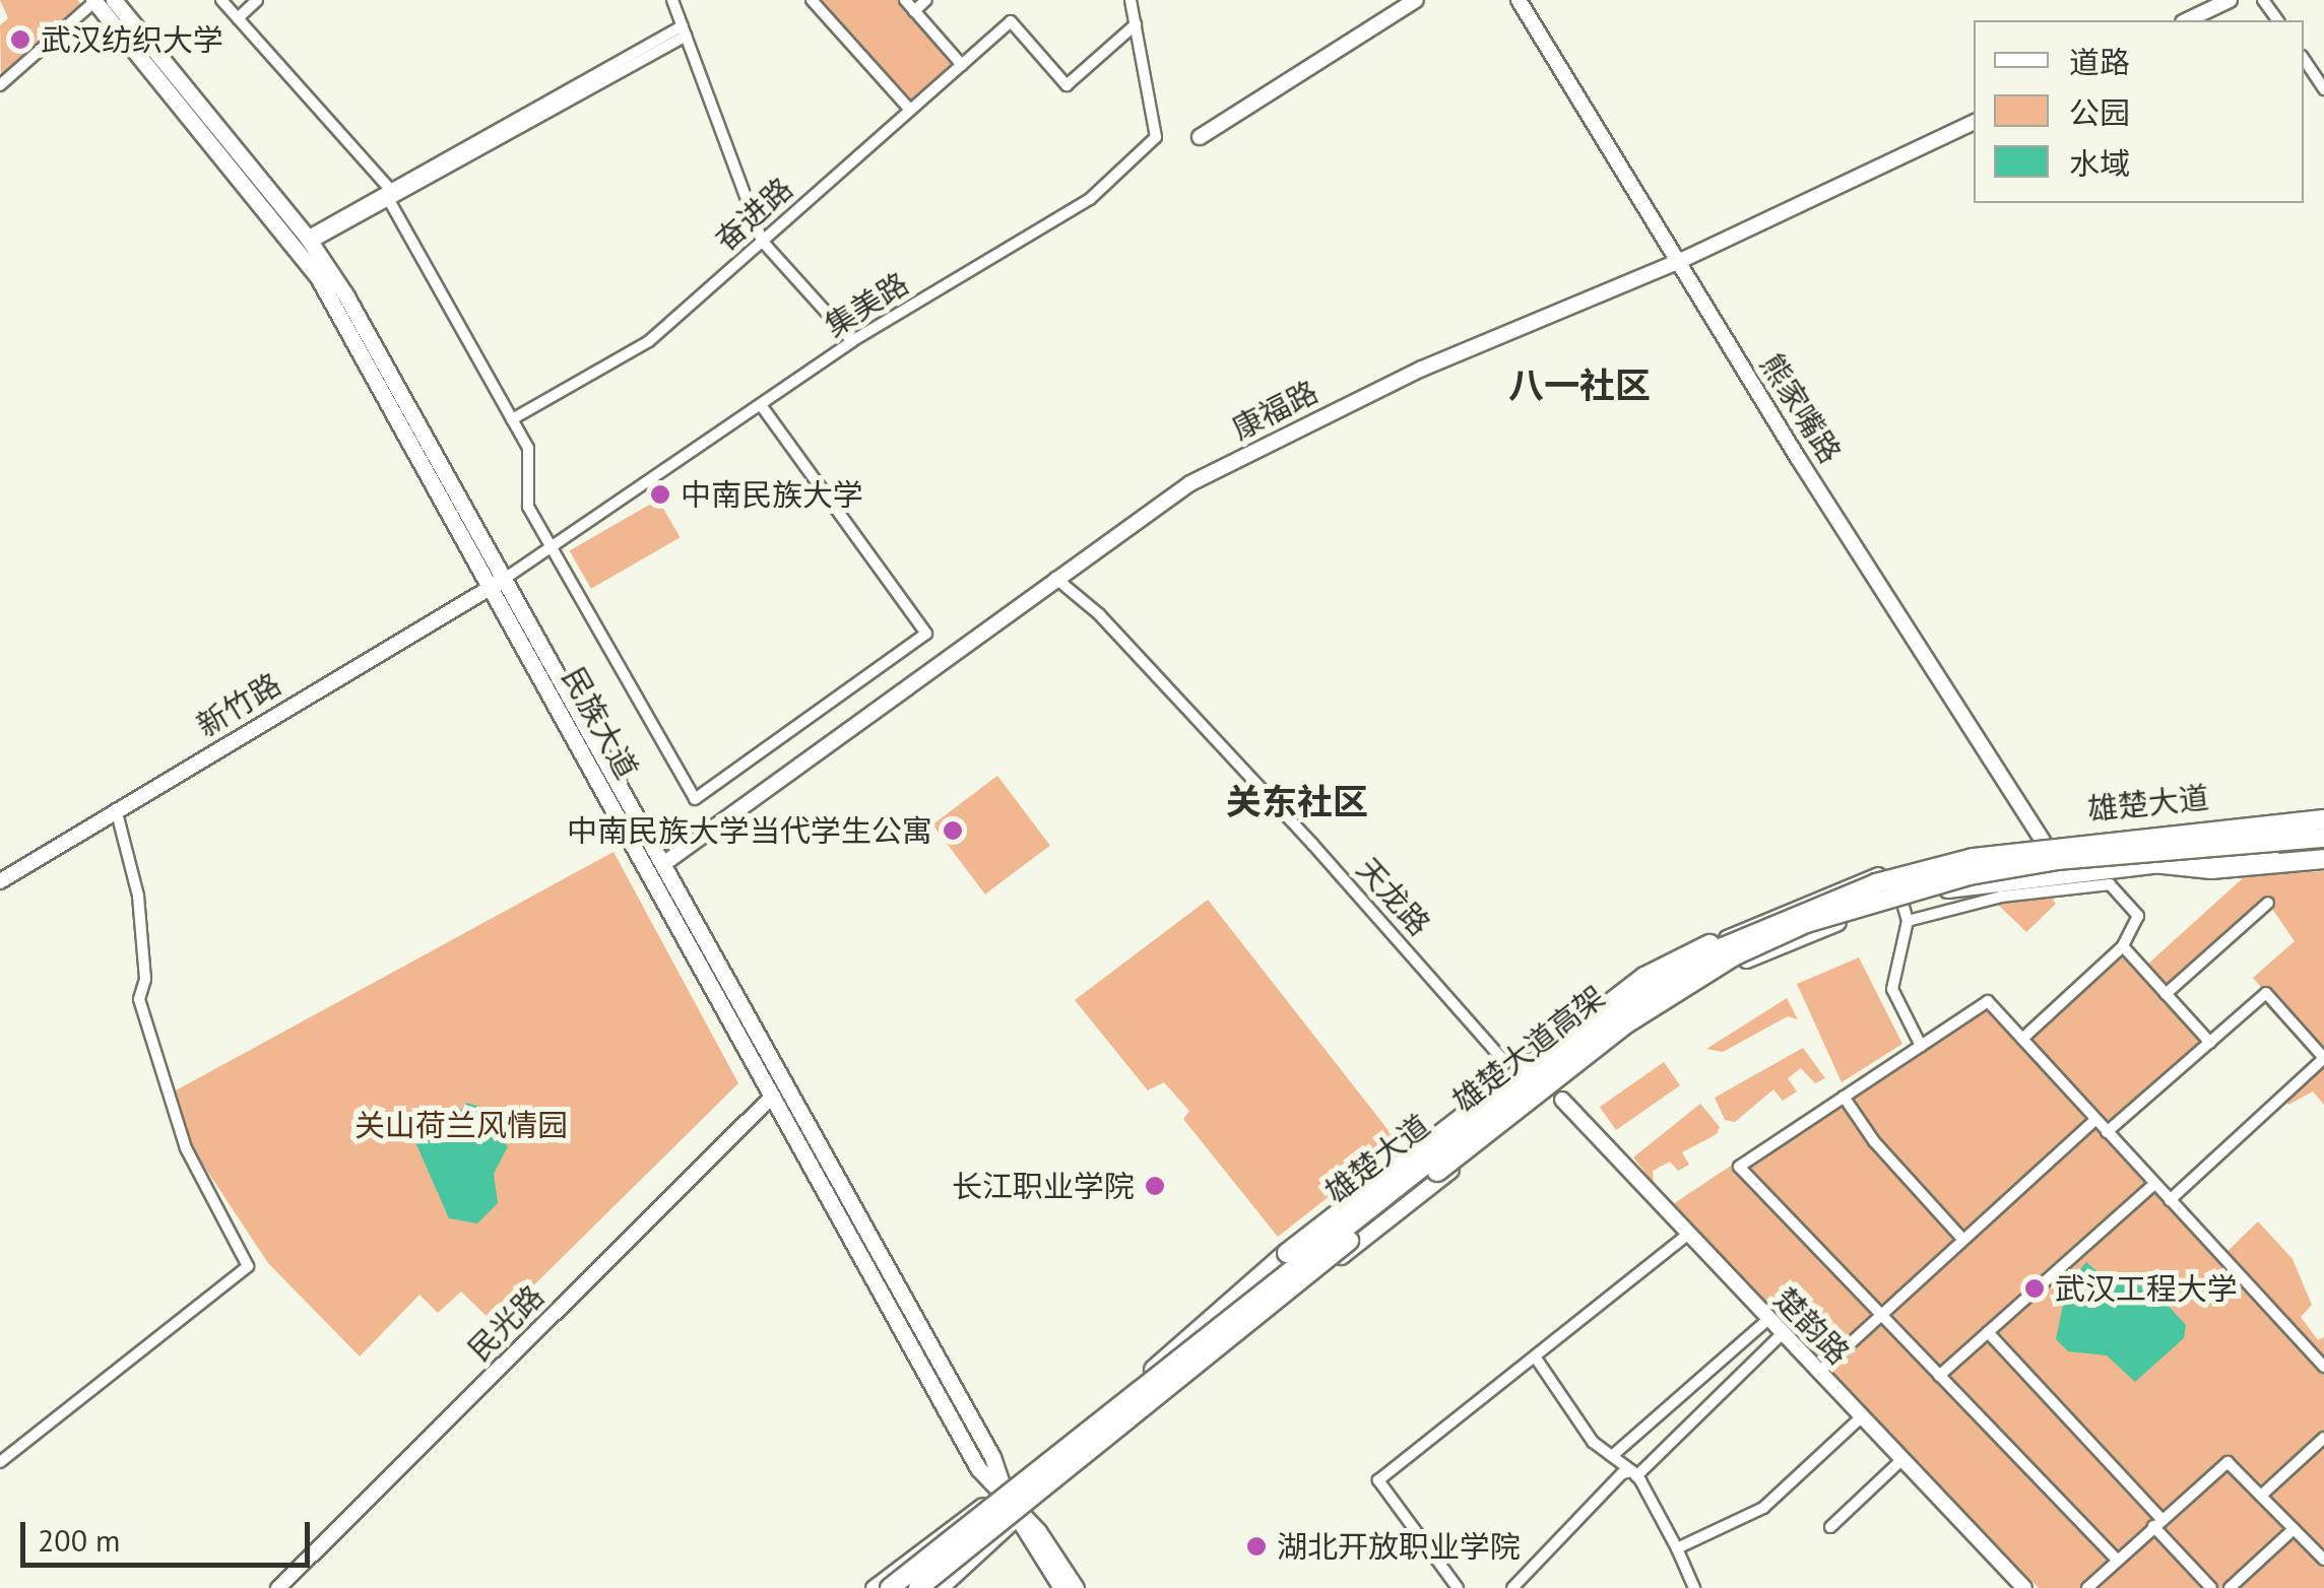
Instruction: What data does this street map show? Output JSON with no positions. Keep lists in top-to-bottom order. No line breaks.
{"streets":{"highway":["雄楚大道高架"],"main road":["民族大道","雄楚大道"],"street":["奋进路","集美路","熊家嘴路","康福路","新竹路","天龙路","民光路","楚韵路"]},"crossings":[["奋进路","集美路"],["集美路","新竹路"],["集美路","民族大道"],["熊家嘴路","康福路"],["熊家嘴路","雄楚大道"],["康福路","民族大道"],["康福路","天龙路"],["新竹路","民族大道"],["民族大道","雄楚大道"],["民族大道","民光路"],["雄楚大道","天龙路"],["雄楚大道","雄楚大道高架"]],"districts":["八一社区","关东社区"],"parks":["关山荷兰风情园"],"places":["武汉纺织大学","中南民族大学","中南民族大学当代学生公寓","长江职业学院","武汉工程大学","湖北开放职业学院"],"legend":["道路","公园","水域"],"scale_bar":"200 m"}
